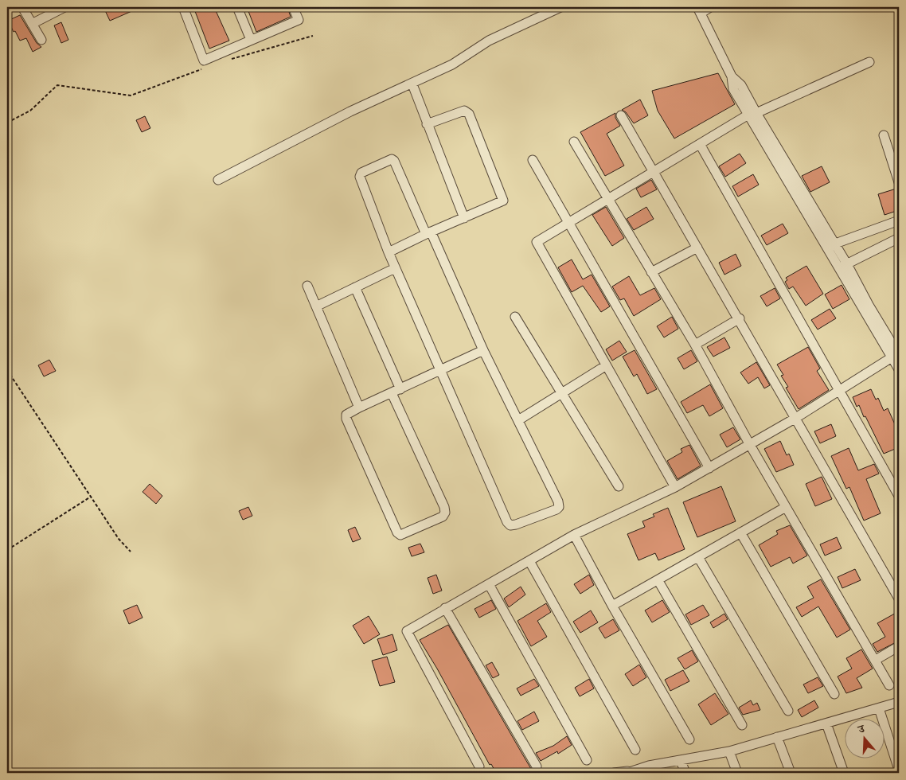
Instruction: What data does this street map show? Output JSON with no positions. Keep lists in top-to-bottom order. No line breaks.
{"north":"top"}
